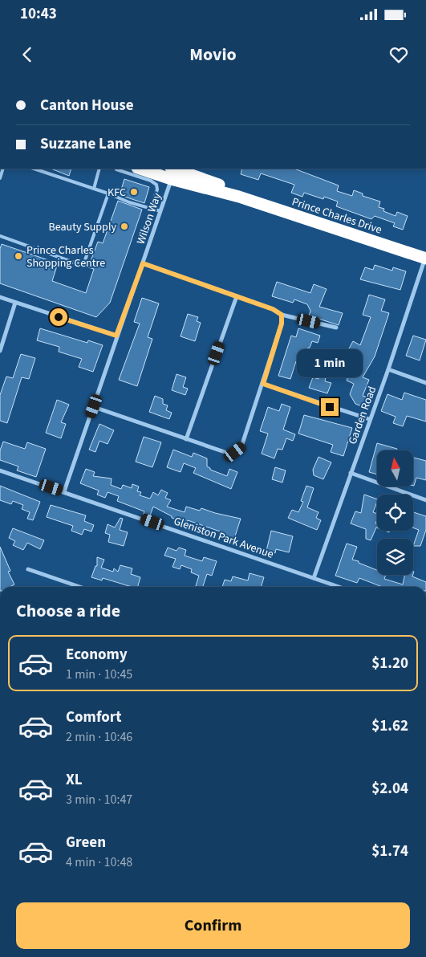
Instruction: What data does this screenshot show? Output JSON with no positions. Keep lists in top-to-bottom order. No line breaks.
{"streets":{"highway":["Prince Charles Drive"],"street":["Wilson Way","Garden Road","Gleniston Park Avenue"]},"crossings":[["Prince Charles Drive","Wilson Way"],["Prince Charles Drive","Garden Road"],["Wilson Way","Gleniston Park Avenue"],["Garden Road","Gleniston Park Avenue"]],"places":["KFC","Beauty Supply","Prince Charles Shopping Centre"],"north":"top","page":{"status":"10:43","header":"Movio","banner":["Canton House","Suzzane Lane"],"bubble":"1 min","heading":"Choose a ride","list":[{"name":"Economy","note":"1 min · 10:45","value":"$1.20"},{"name":"Comfort","note":"2 min · 10:46","value":"$1.62"},{"name":"XL","note":"3 min · 10:47","value":"$2.04"},{"name":"Green","note":"4 min · 10:48","value":"$1.74"}],"buttons":"Confirm"}}
